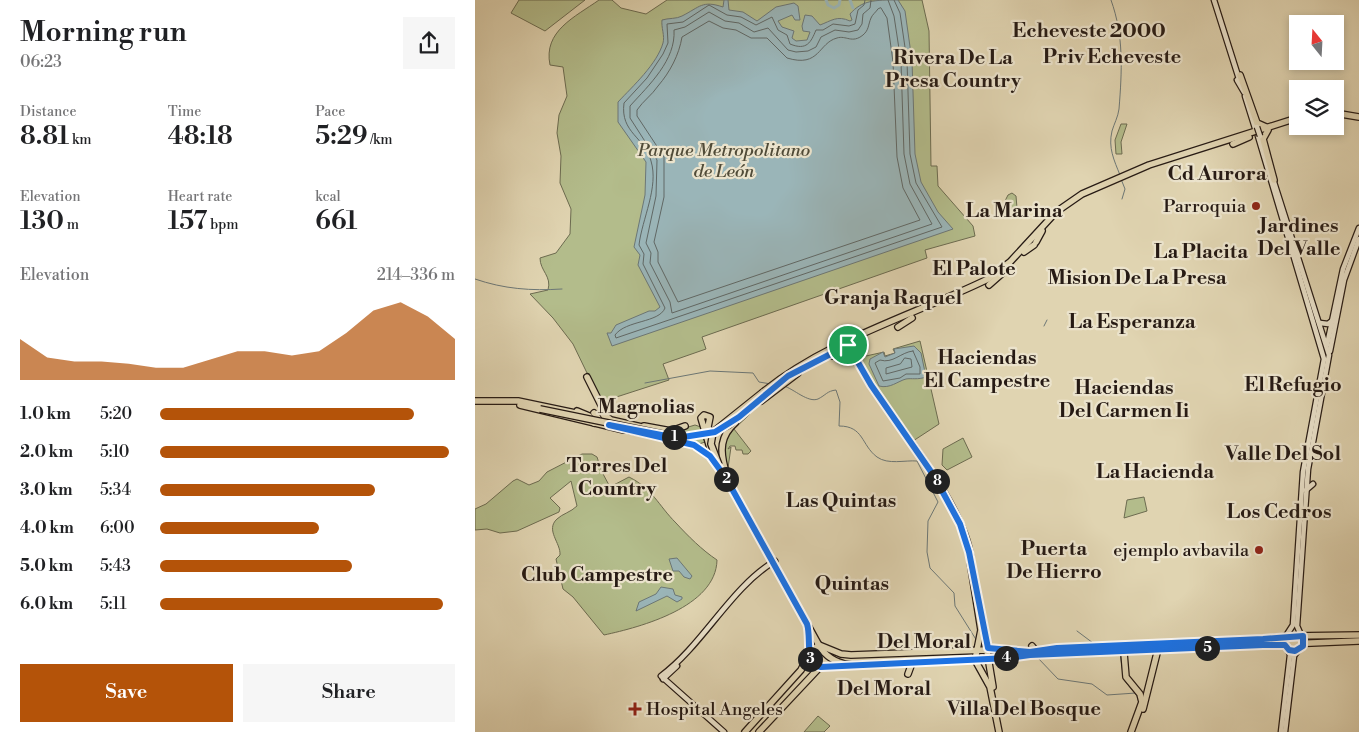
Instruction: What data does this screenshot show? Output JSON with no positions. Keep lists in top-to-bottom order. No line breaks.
{"districts":["Echeveste 2000","Priv Echeveste","Rivera De La Presa Country","Cd Aurora","La Marina","Jardines Del Valle","La Placita","El Palote","Mision De La Presa","Granja Raquel","La Esperanza","Haciendas El Campestre","El Refugio","Haciendas Del Carmen Ii","Magnolias","Valle Del Sol","Torres Del Country","La Hacienda","Las Quintas","Los Cedros","Puerta De Hierro","Club Campestre","Quintas","Del Moral","Del Moral","Villa Del Bosque"],"parks":["Parque Metropolitano de León"],"places":{"other":["Parroquia","ejemplo avbavila"],"health":["Hospital Angeles"]},"north":"top","page":{"heading":["Morning run","06:23"],"stats":[["Distance","8.81 km"],["Time","48:18"],["Pace","5:29 /km"],["Elevation","130 m"],["Heart rate","157 bpm"],["kcal","661"]],"chart":["Elevation","214–336 m"],"list":[{"name":"1.0 km","note":"5:20"},{"name":"2.0 km","note":"5:10"},{"name":"3.0 km","note":"5:34"},{"name":"4.0 km","note":"6:00"},{"name":"5.0 km","note":"5:43"},{"name":"6.0 km","note":"5:11"}],"pins":["1","2","8","5","4","3"],"buttons":["Save","Share"]}}
